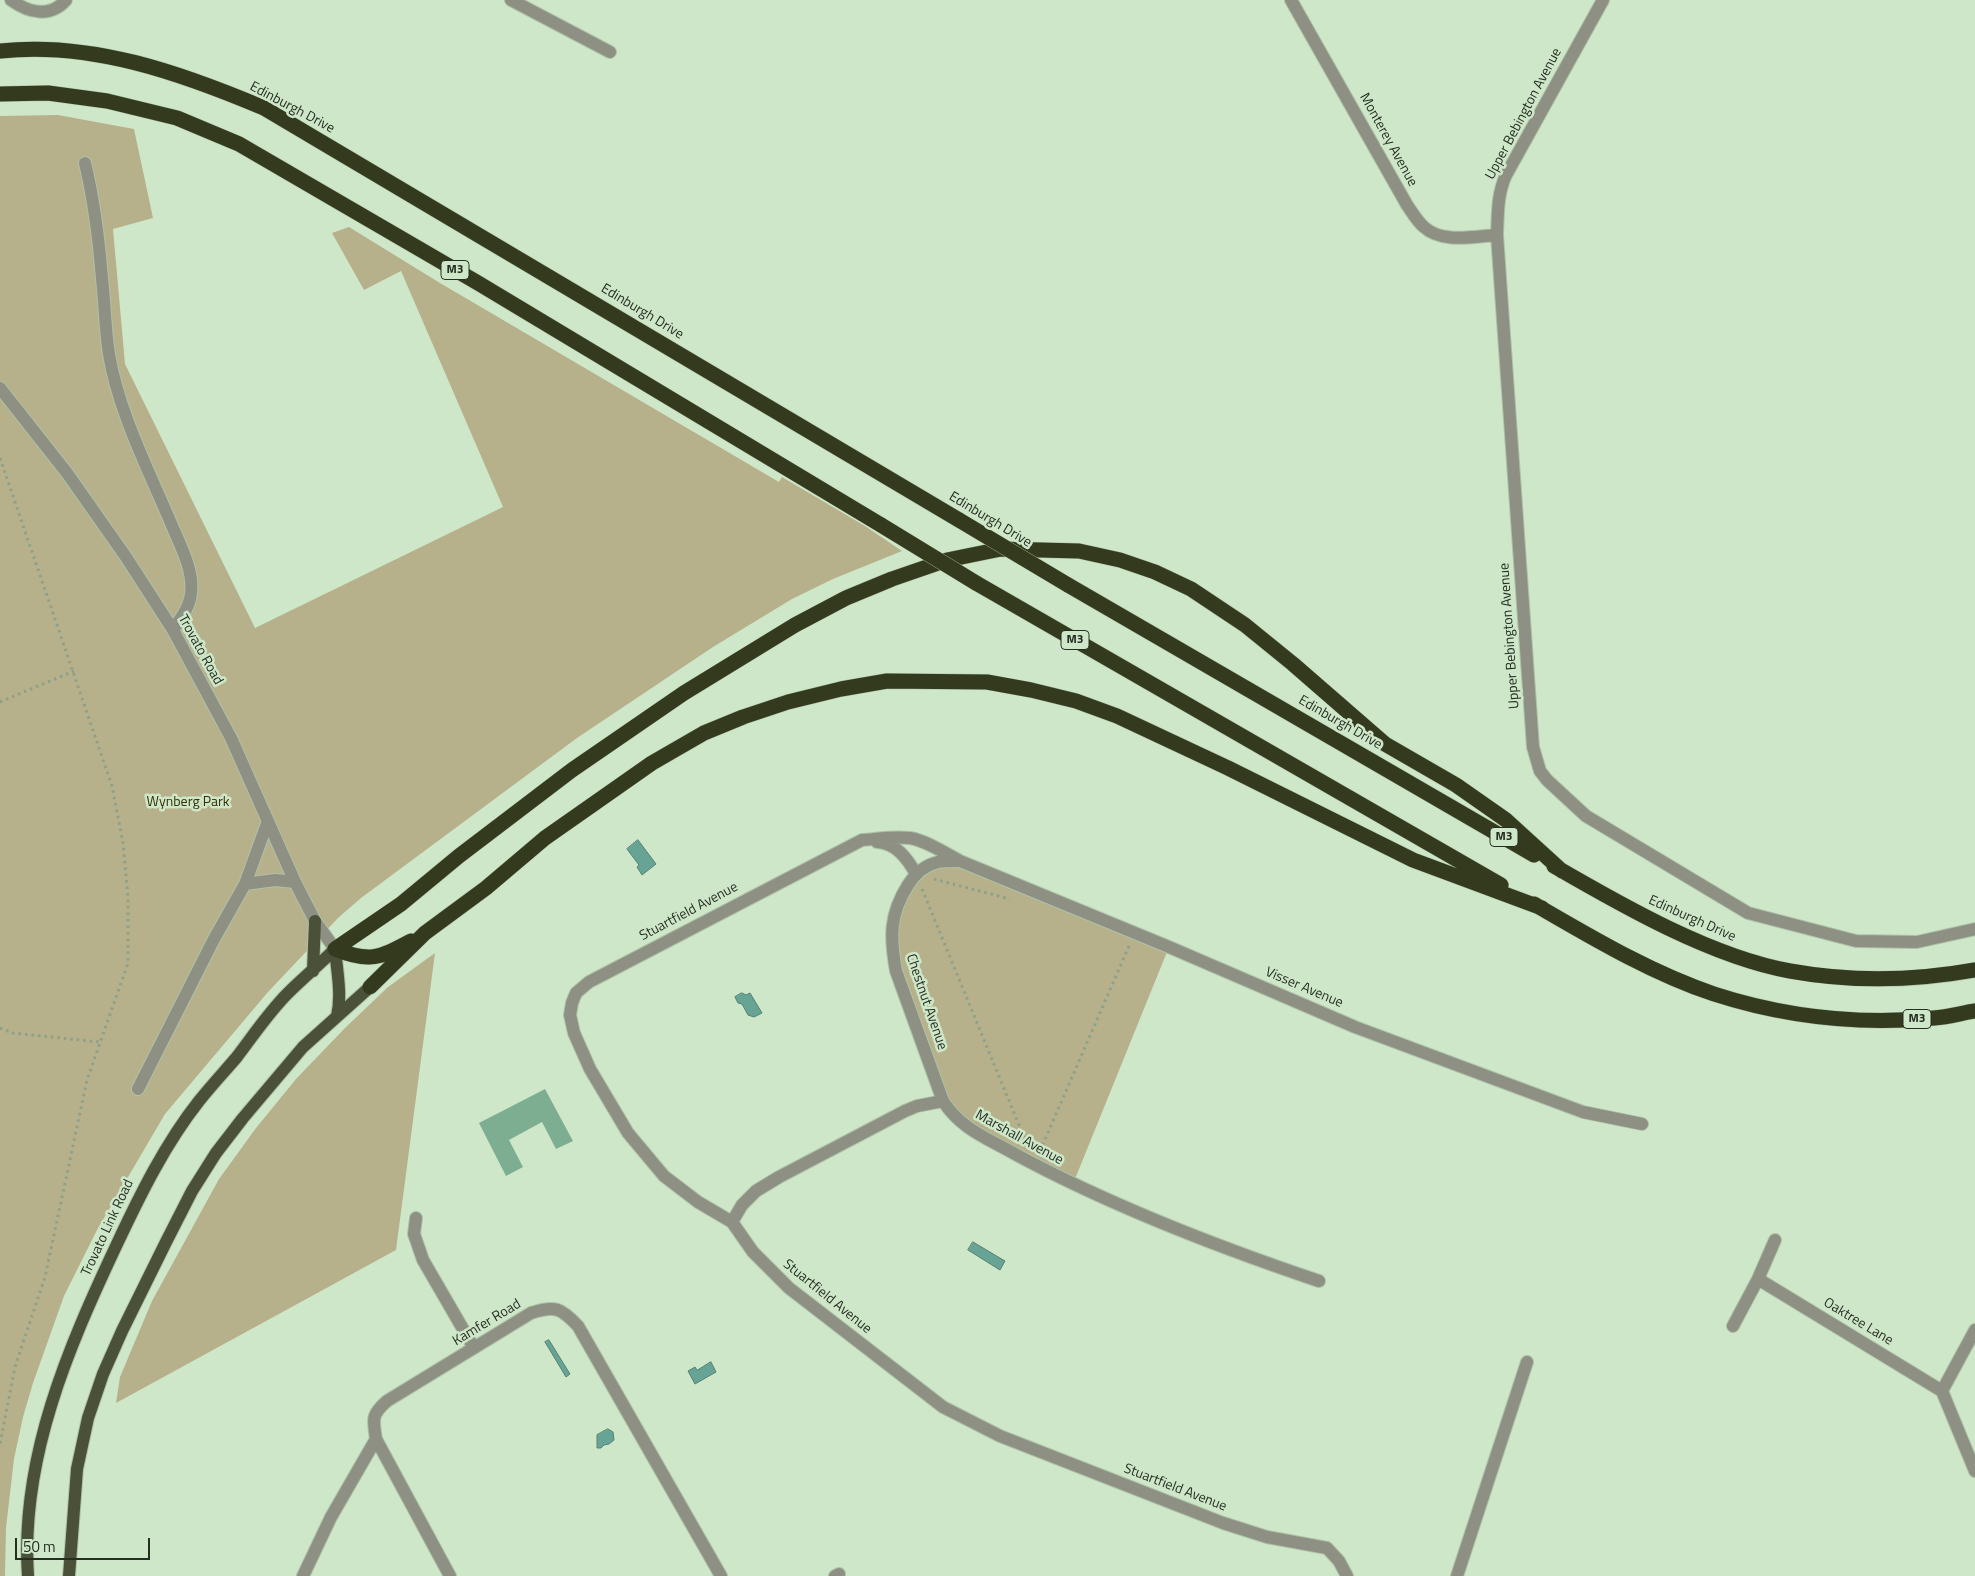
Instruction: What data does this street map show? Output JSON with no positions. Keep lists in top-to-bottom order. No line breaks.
{"streets":{"highway":["Edinburgh Drive","M3"],"main road":["Trovato Link Road"],"street":["Upper Bebington Avenue","Monterey Avenue","Trovato Road","Stuartfield Avenue","Visser Avenue","Chestnut Avenue","Marshall Avenue","Oaktree Lane","Kamfer Road"]},"crossings":[["Upper Bebington Avenue","Monterey Avenue"],["Trovato Road","Trovato Link Road"],["Stuartfield Avenue","Visser Avenue"],["Stuartfield Avenue","Chestnut Avenue"],["Visser Avenue","Chestnut Avenue"],["Chestnut Avenue","Marshall Avenue"]],"parks":["Wynberg Park"],"scale_bar":"50 m"}
